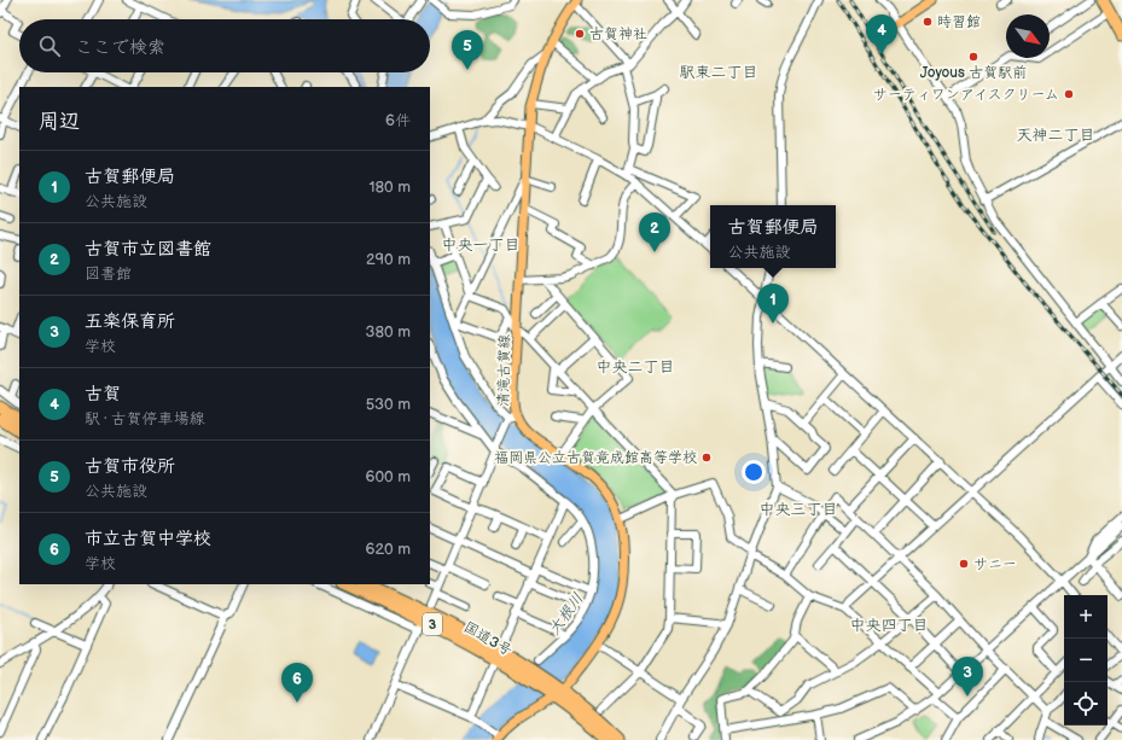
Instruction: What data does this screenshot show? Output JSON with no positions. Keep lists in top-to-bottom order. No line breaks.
{"streets":{"highway":["3","国道3号"],"main road":["清滝古賀線"]},"crossings":[["清滝古賀線","国道3号"]],"districts":["駅東二丁目","天神二丁目","中央一丁目","中央二丁目","中央三丁目","中央四丁目"],"water":["大根川"],"places":["時習館","古賀神社","Joyous 古賀駅前","サーティワンアイスクリーム","福岡県公立古賀竟成館高等学校","サニー"],"north":"bottom right","page":{"pins":["4","5","2","1","3","6"],"search":"ここで検索","heading":["周辺","6件"],"list":[{"mark":"1","name":"古賀郵便局","note":"公共施設","value":"180 m"},{"mark":"2","name":"古賀市立図書館","note":"図書館","value":"290 m"},{"mark":"3","name":"五楽保育所","note":"学校","value":"380 m"},{"mark":"4","name":"古賀","note":"駅 · 古賀停車場線","value":"530 m"},{"mark":"5","name":"古賀市役所","note":"公共施設","value":"600 m"},{"mark":"6","name":"市立古賀中学校","note":"学校","value":"620 m"}],"popup":["古賀郵便局","公共施設"],"map_buttons":["+","−"]}}
